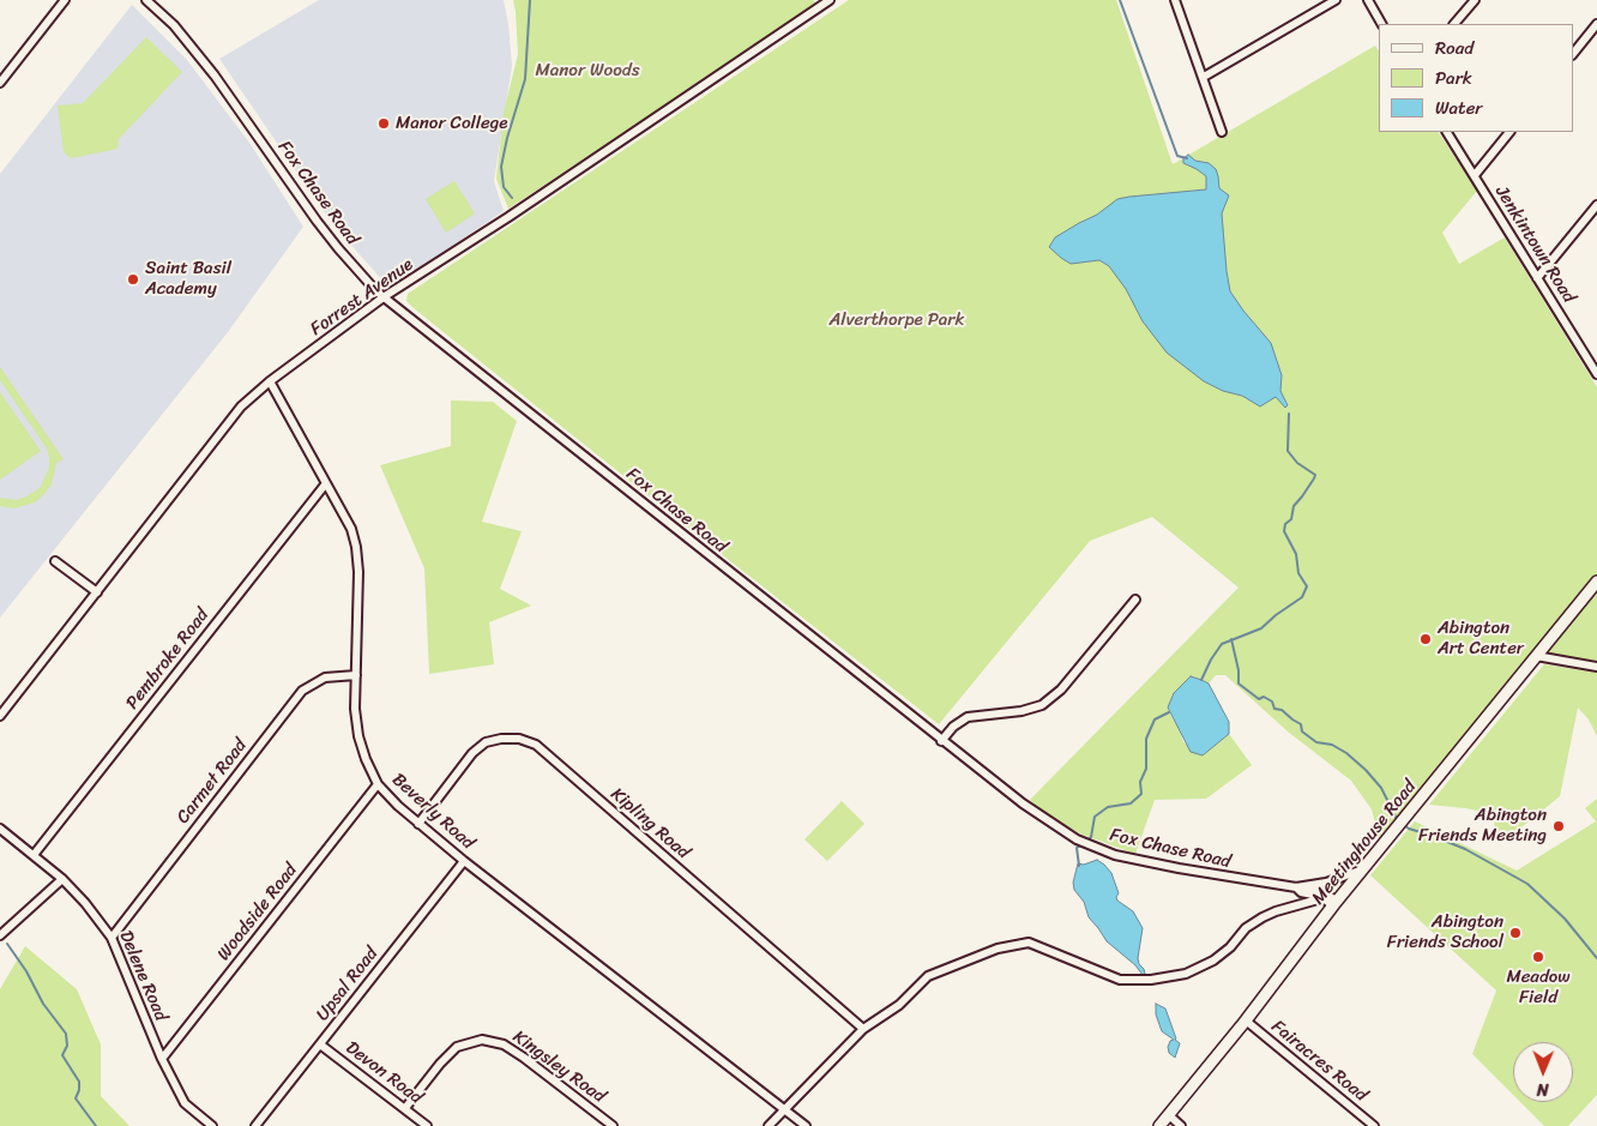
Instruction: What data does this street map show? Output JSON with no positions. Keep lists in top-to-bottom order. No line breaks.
{"streets":{"street":["Fox Chase Road","Jenkintown Road","Forrest Avenue","Pembroke Road","Carmet Road","Beverly Road","Kipling Road","Meetinghouse Road","Woodside Road","Delene Road","Upsal Road","Fairacres Road","Kingsley Road","Devon Road"]},"crossings":[["Fox Chase Road","Forrest Avenue"],["Fox Chase Road","Meetinghouse Road"],["Forrest Avenue","Beverly Road"],["Pembroke Road","Beverly Road"],["Pembroke Road","Delene Road"],["Carmet Road","Beverly Road"],["Carmet Road","Delene Road"],["Beverly Road","Kipling Road"],["Beverly Road","Woodside Road"],["Beverly Road","Upsal Road"],["Meetinghouse Road","Fairacres Road"],["Woodside Road","Delene Road"],["Upsal Road","Devon Road"],["Kingsley Road","Devon Road"]],"parks":["Manor Woods","Alverthorpe Park"],"places":["Manor College","Saint Basil Academy","Abington Art Center","Abington Friends Meeting","Abington Friends School","Meadow Field"],"legend":["Road","Park","Water"],"north":"bottom"}
